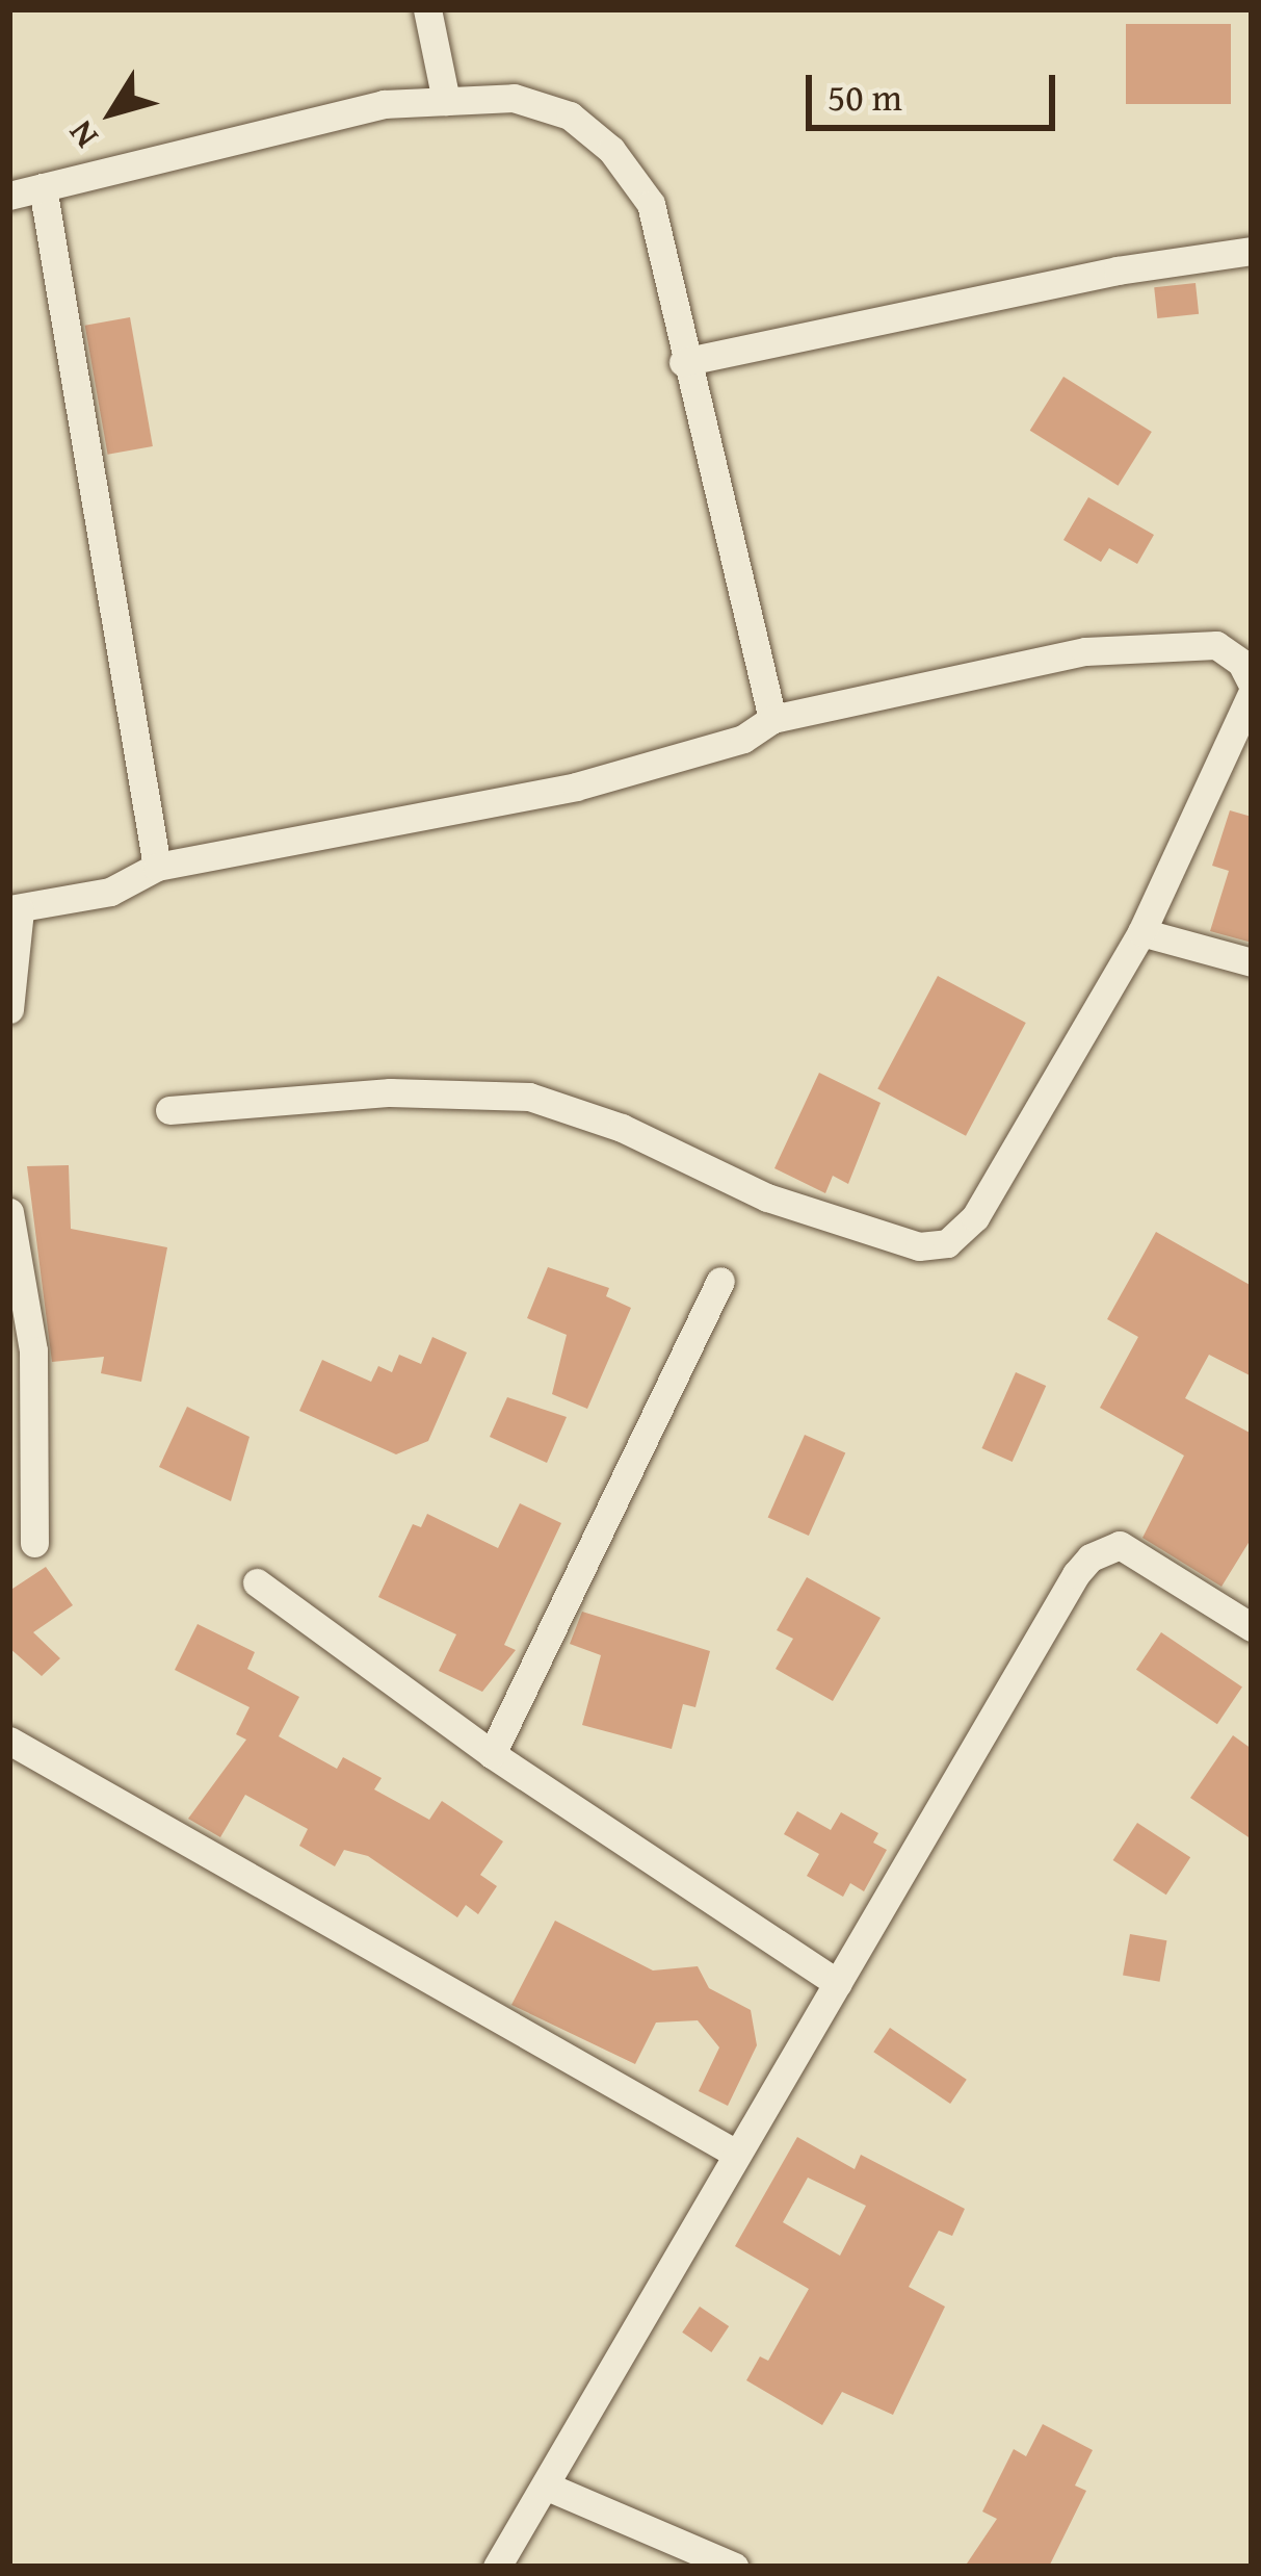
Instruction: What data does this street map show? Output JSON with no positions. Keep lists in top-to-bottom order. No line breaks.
{"scale_bar":"50 m","north":"bottom left"}
